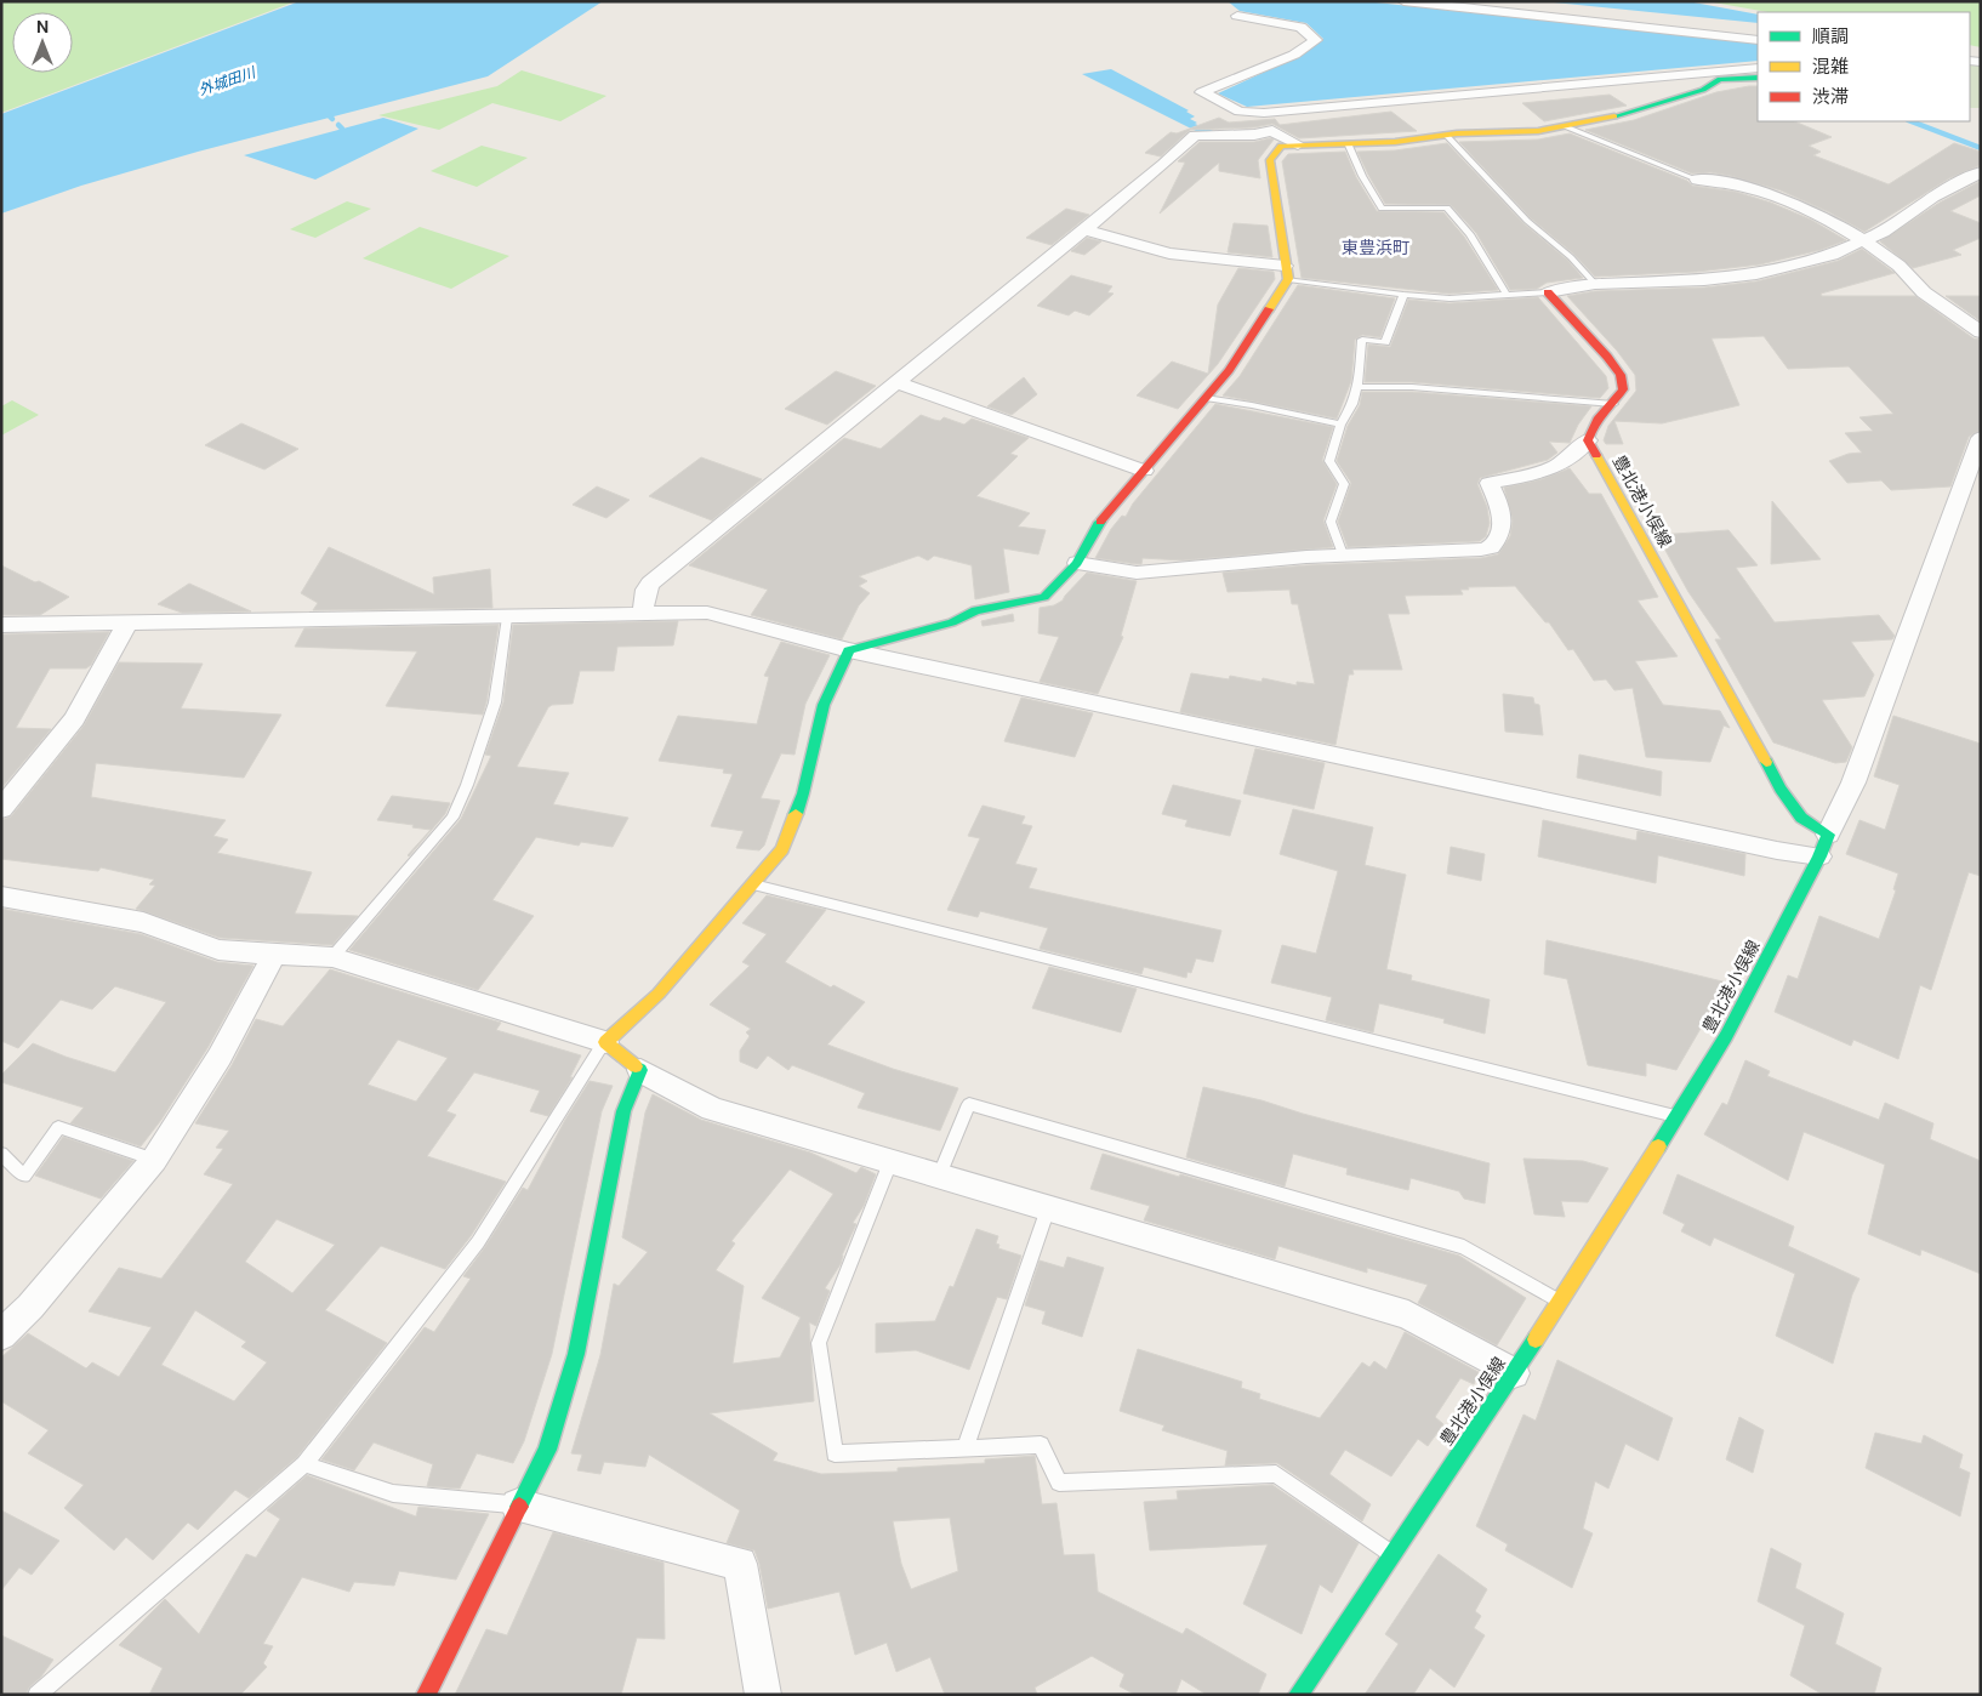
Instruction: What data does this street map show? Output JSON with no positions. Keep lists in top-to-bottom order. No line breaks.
{"streets":{"street":["豊北港小俣線"]},"districts":["東豊浜町"],"water":["外城田川"],"legend":["順調","混雑","渋滞"],"north":"top"}
